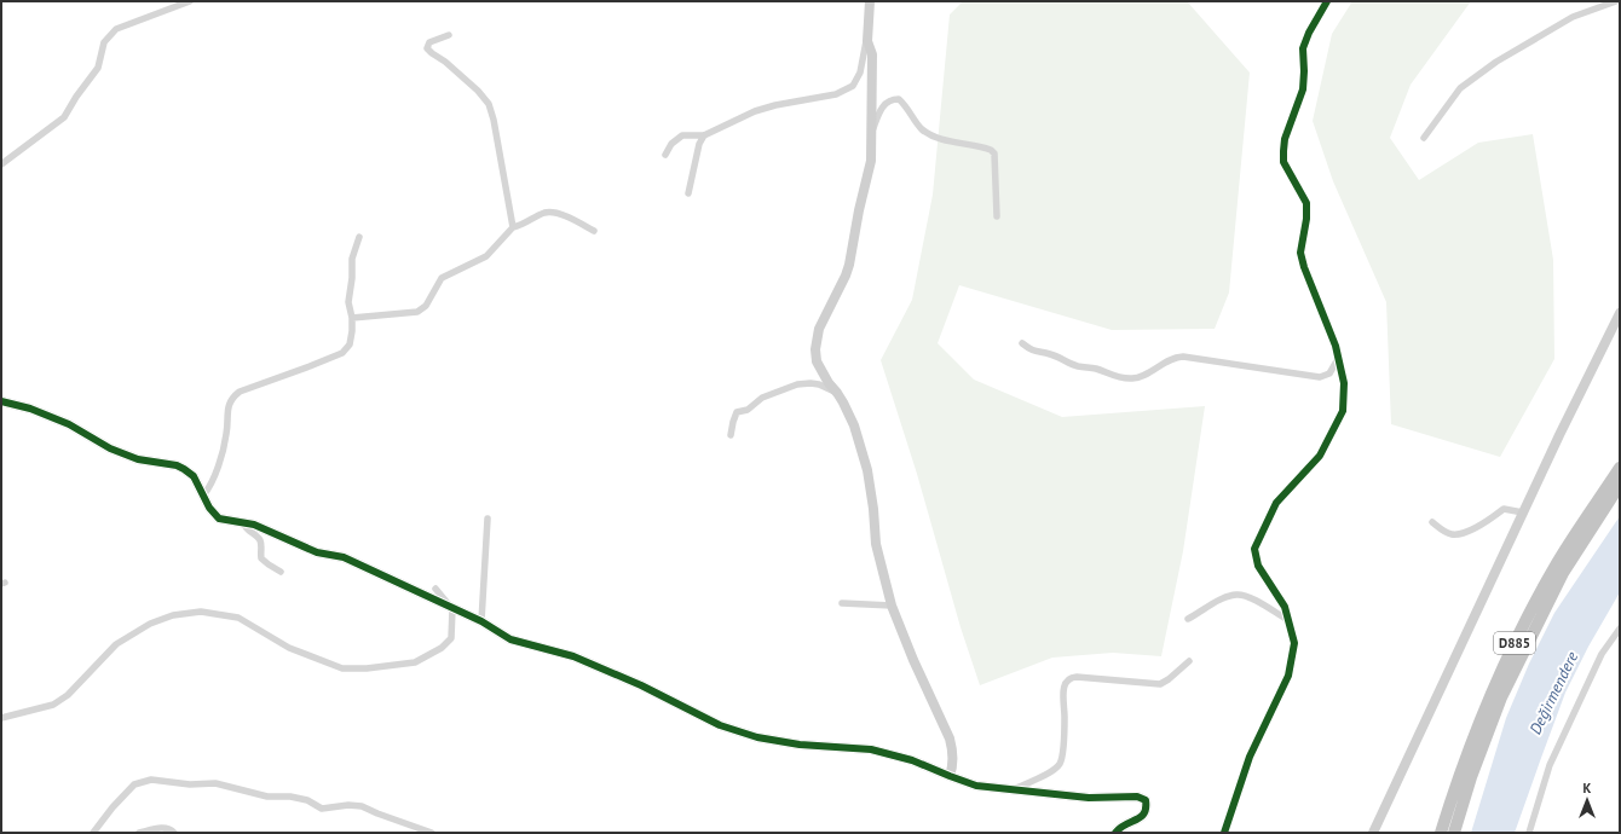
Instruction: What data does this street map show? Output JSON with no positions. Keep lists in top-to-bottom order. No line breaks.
{"streets":{"highway":["D885"]},"water":["Değirmendere"],"north":"top"}
